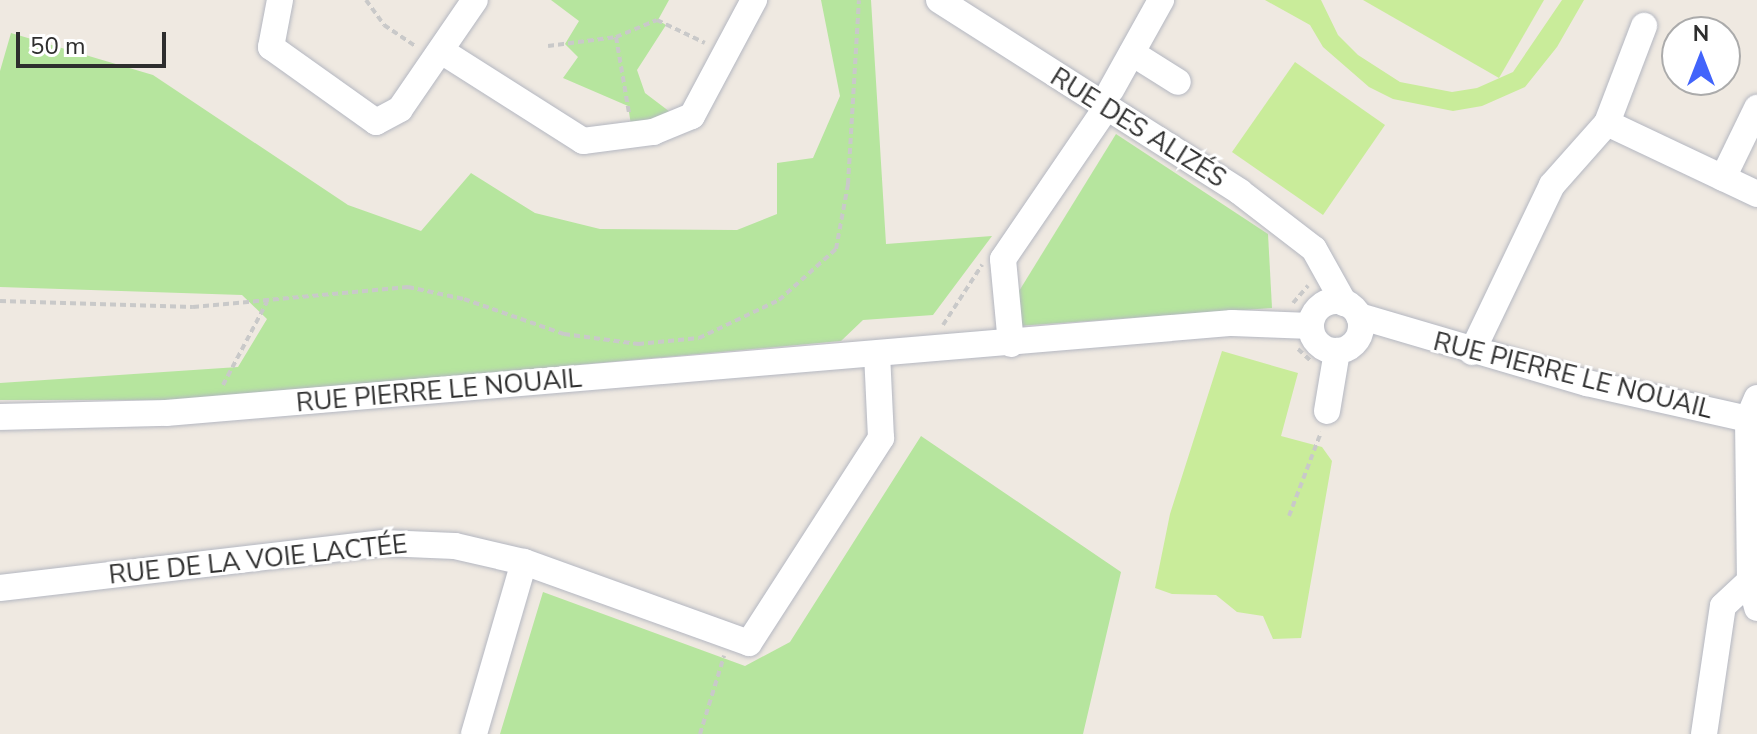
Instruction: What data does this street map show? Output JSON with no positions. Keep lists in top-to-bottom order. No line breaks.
{"streets":{"street":["RUE DES ALIZÉS","RUE PIERRE LE NOUAIL","RUE DE LA VOIE LACTÉE"]},"crossings":[["RUE DES ALIZÉS","RUE PIERRE LE NOUAIL"]],"scale_bar":"50 m","north":"top"}
